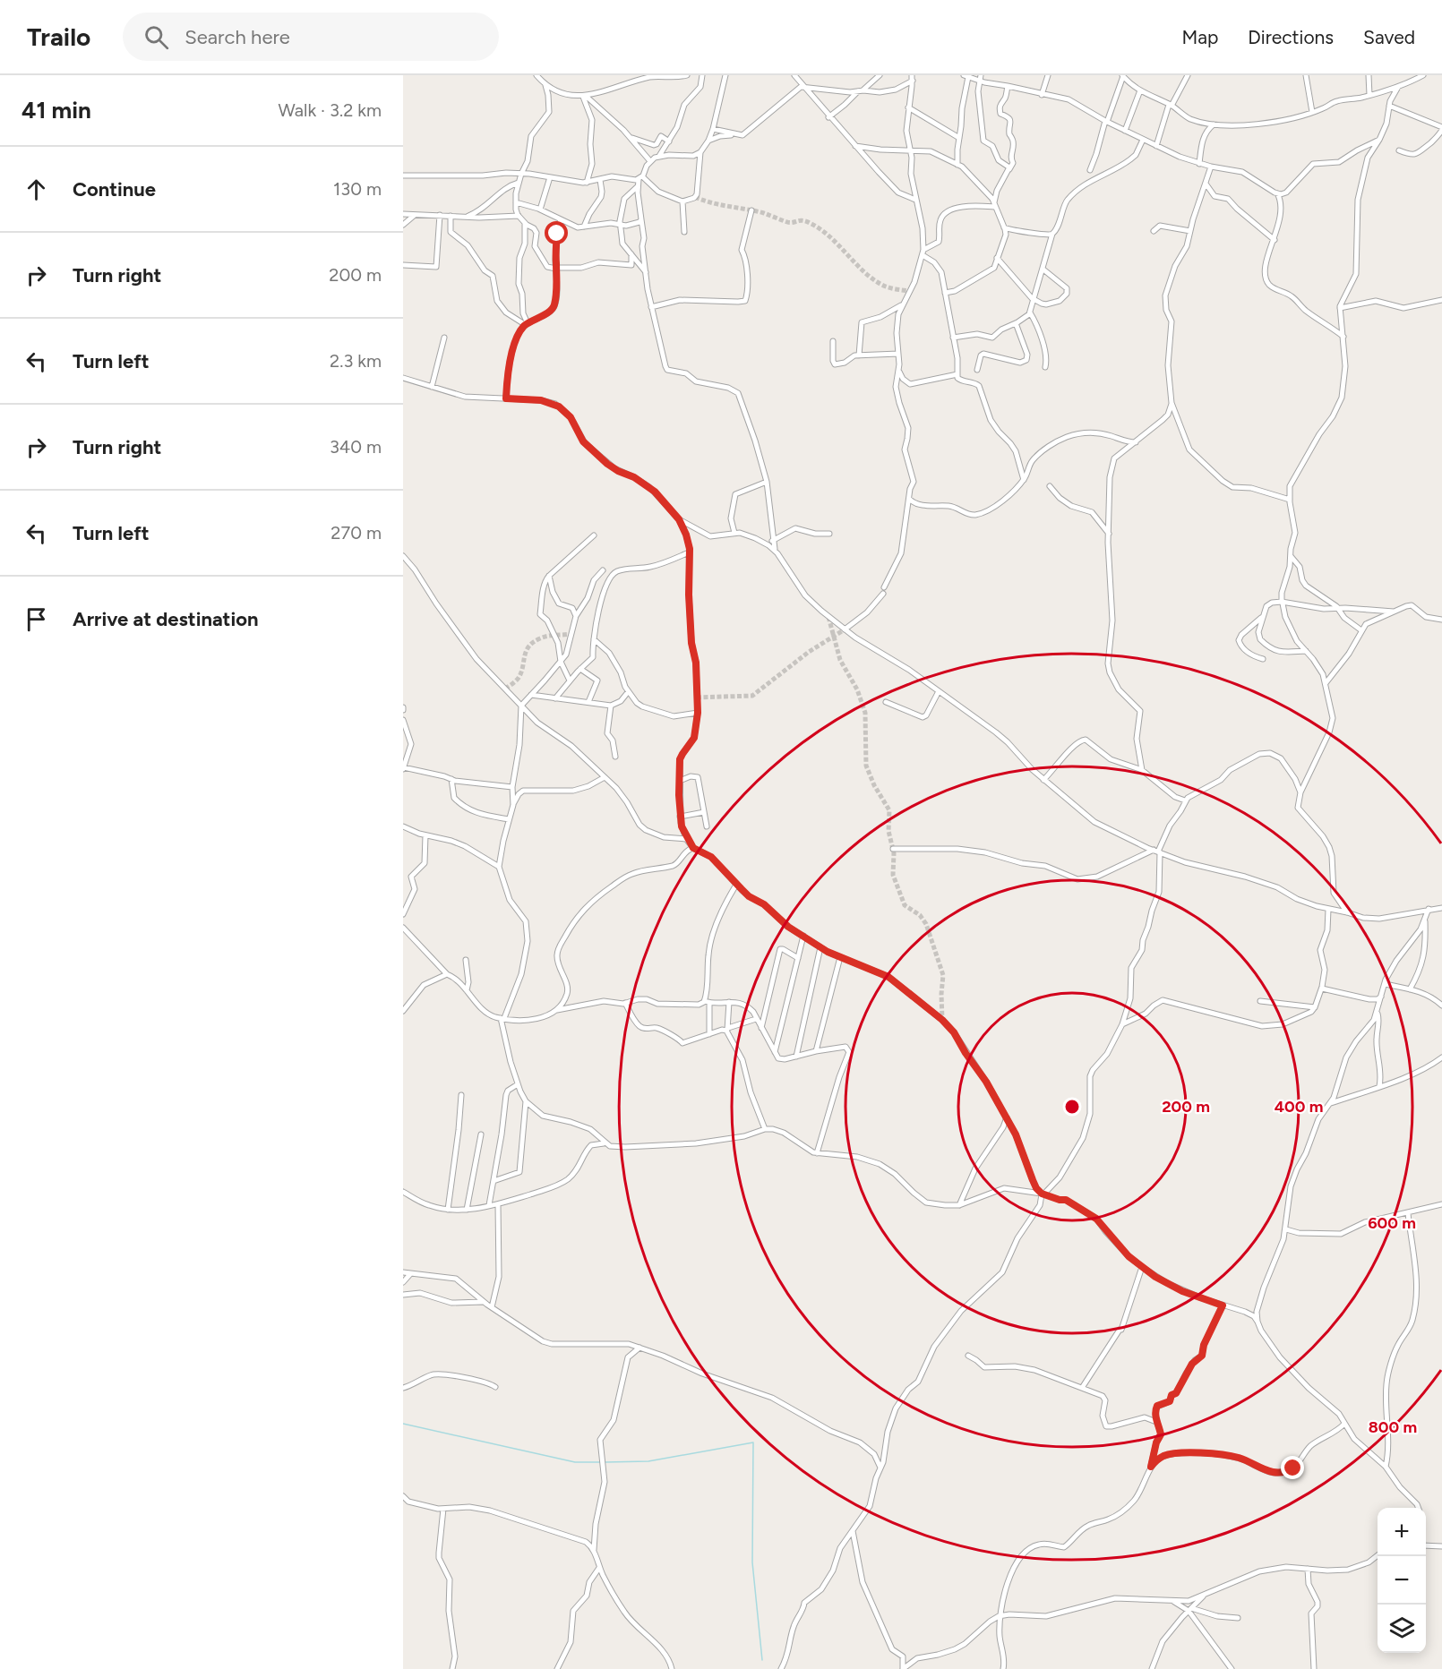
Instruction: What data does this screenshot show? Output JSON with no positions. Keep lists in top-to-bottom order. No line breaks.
{"page":{"header":"Trailo","search":"Search here","nav":["Map","Directions","Saved"],"heading":["41 min","Walk · 3.2 km"],"list":[["Continue","130 m"],["Turn right","200 m"],["Turn left","2.3 km"],["Turn right","340 m"],["Turn left","270 m"],"Arrive at destination"],"map_buttons":["+","−"]},"rings":["200 m","400 m","600 m","800 m"]}
